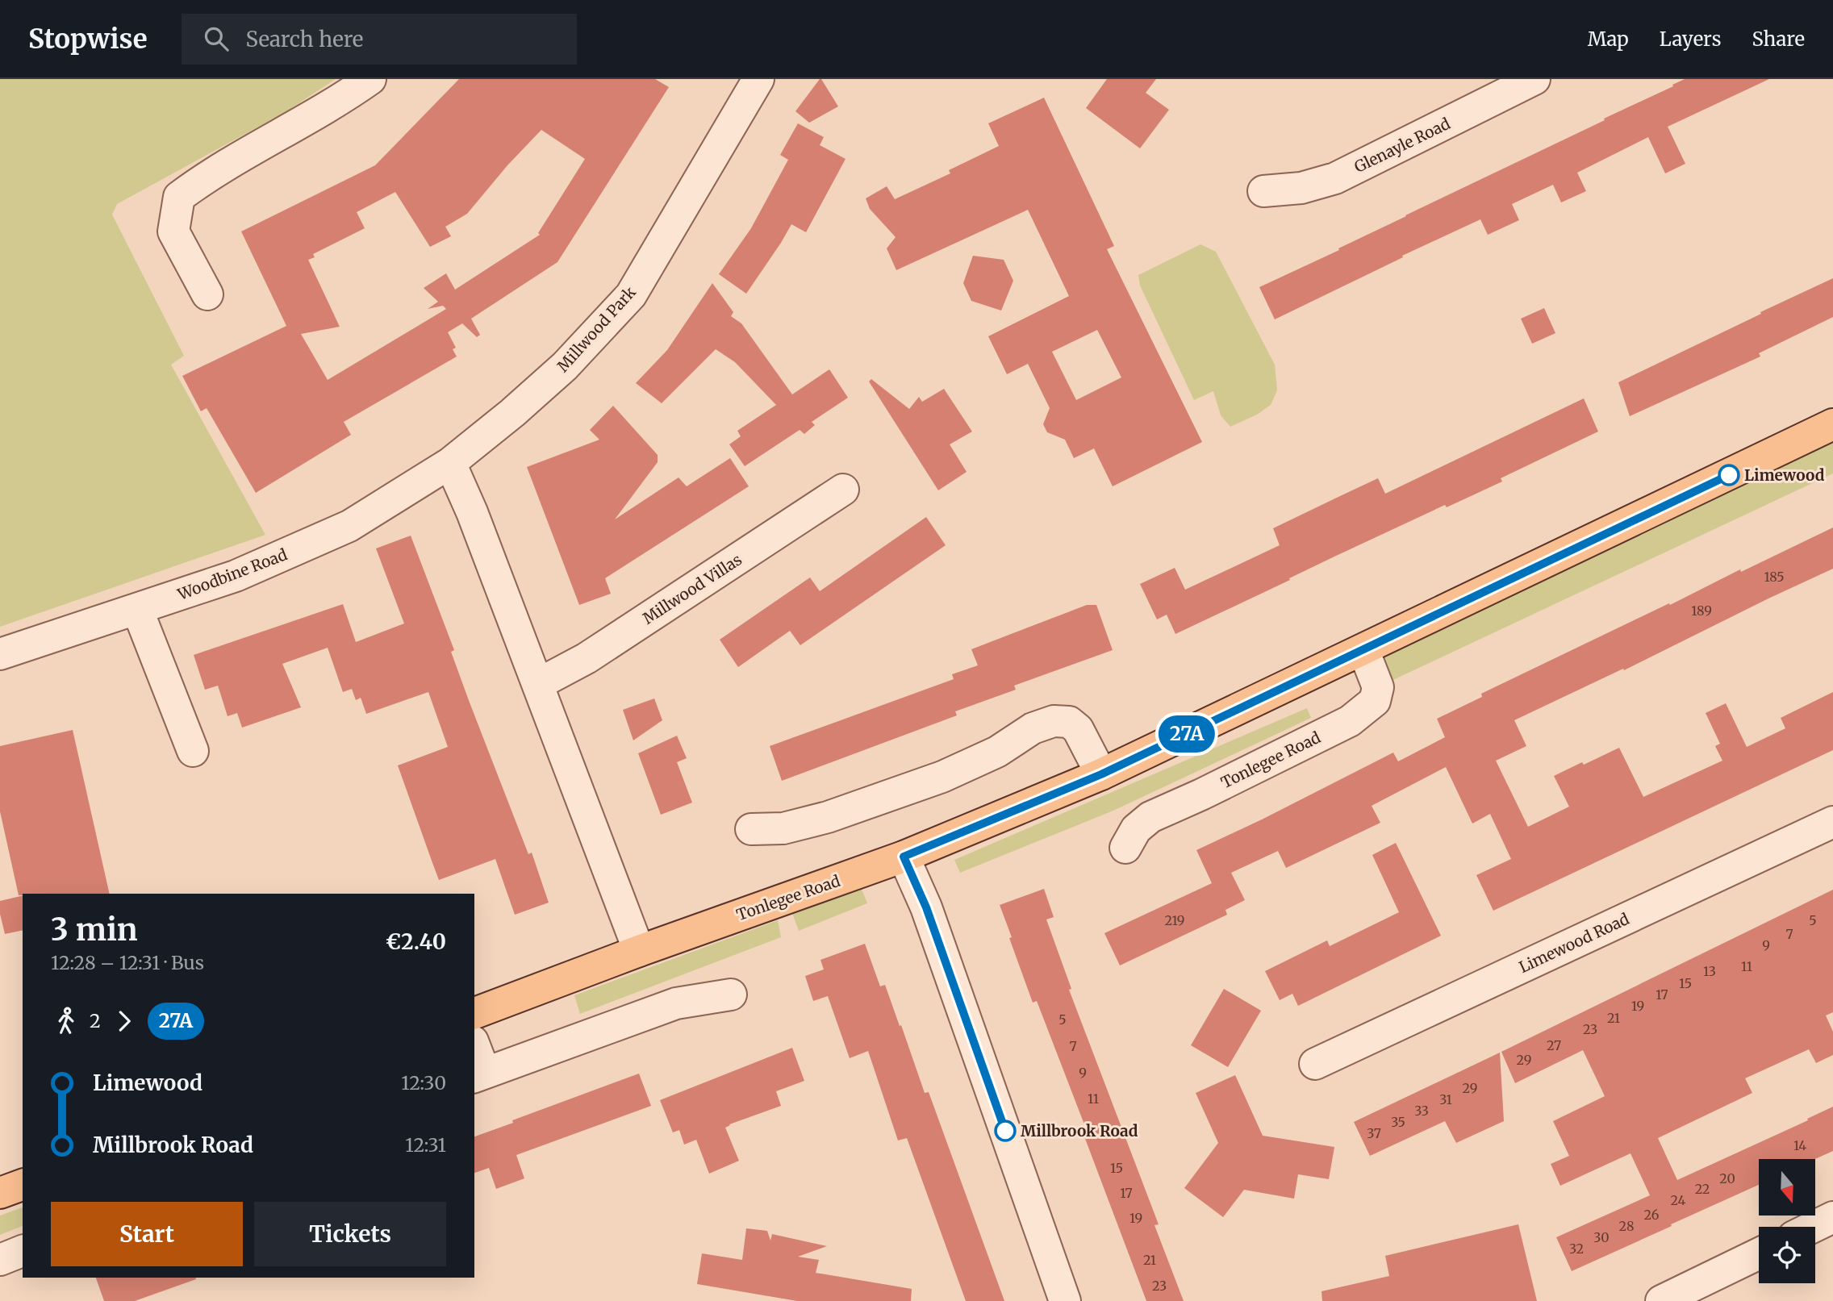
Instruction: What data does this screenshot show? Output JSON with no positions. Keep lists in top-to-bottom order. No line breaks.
{"streets":{"main road":["Tonlegee Road"],"street":["Glenayle Road","Millwood Park","Woodbine Road","Millwood Villas","Limewood Road"]},"crossings":[["Millwood Park","Woodbine Road"]],"places":["Limewood","Millbrook Road"],"lines":["bus line 27A"],"house_numbers":["185","189","219","5","7","9","11","13","15","17","19","21","5","23","27","7","29","9","29","11","31","33","35","37","14","15","20","22","17","24","26","19","28","30","32","21","23"],"north":"bottom","page":{"header":"Stopwise","search":"Search here","nav":["Map","Layers","Share"],"on_map":"27A","heading":["3 min","12:28 – 12:31 · Bus","€2.40"],"legs":["2","27A"],"list":[{"name":"Limewood","value":"12:30"},{"name":"Millbrook Road","value":"12:31"}],"buttons":["Start","Tickets"]}}
